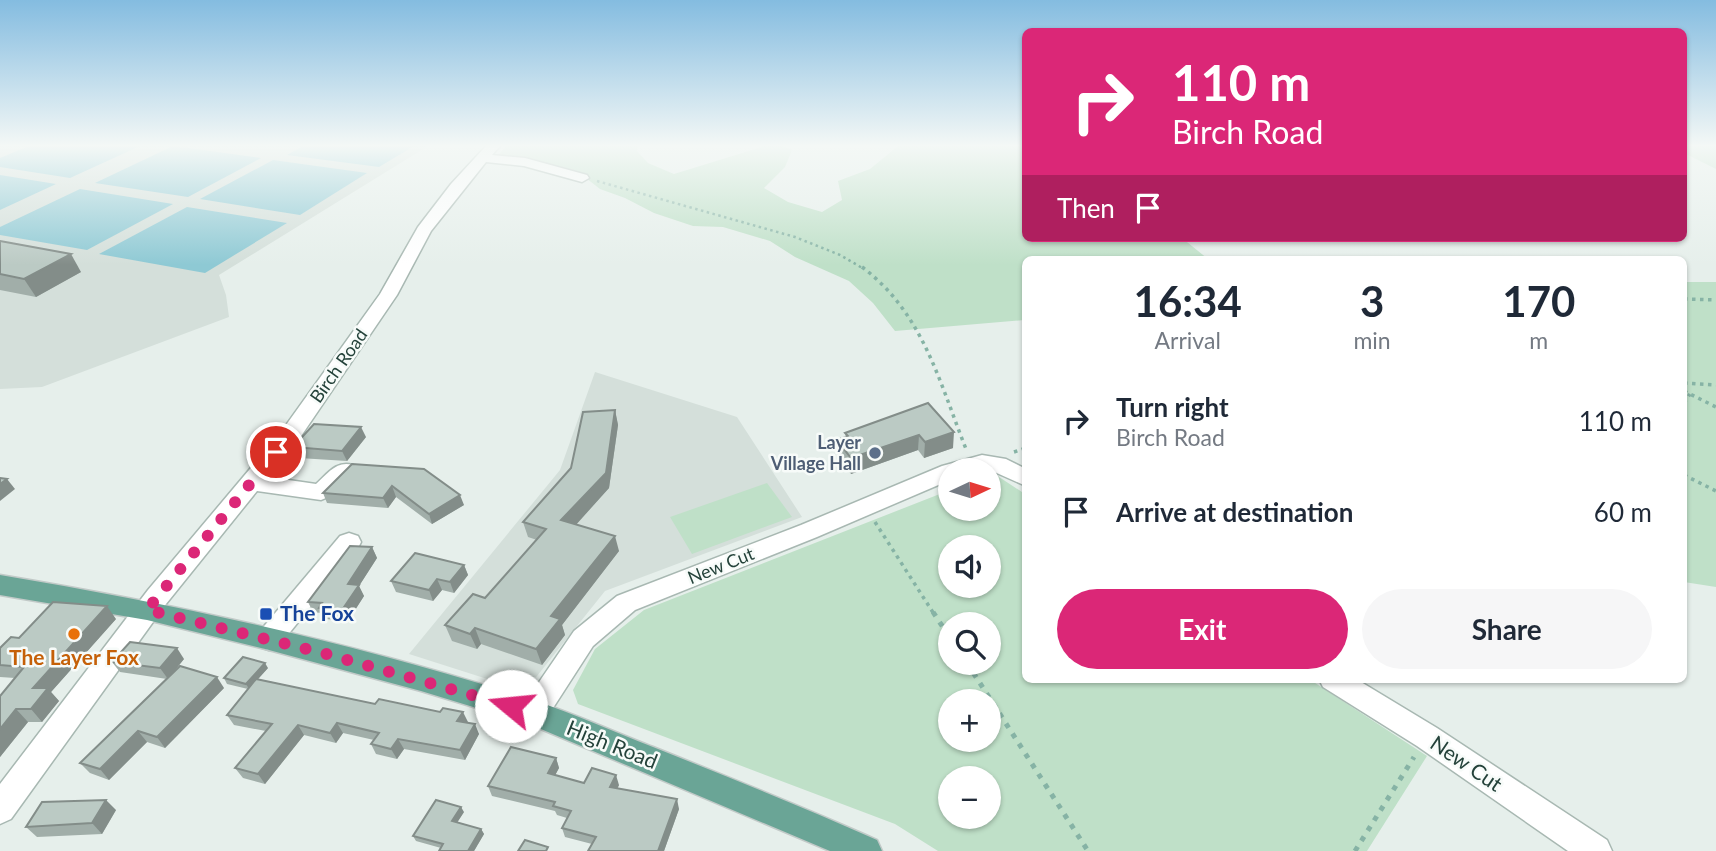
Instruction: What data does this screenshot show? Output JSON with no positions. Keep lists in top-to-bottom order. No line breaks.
{"streets":{"main road":["High Road"],"street":["Birch Road","New Cut"]},"crossings":[["Birch Road","High Road"],["New Cut","High Road"]],"places":{"other":["Layer Village Hall","The Layer Fox"],"transit":["The Fox"]},"north":"right","page":{"turn":["110 m","Birch Road"],"then":"Then","eta":["16:34","Arrival","3","min","170","m"],"list":[{"name":"Turn right","note":"Birch Road","value":"110 m"},{"name":"Arrive at destination","value":"60 m"}],"map_buttons":["+","−"],"buttons":["Exit","Share"]}}
